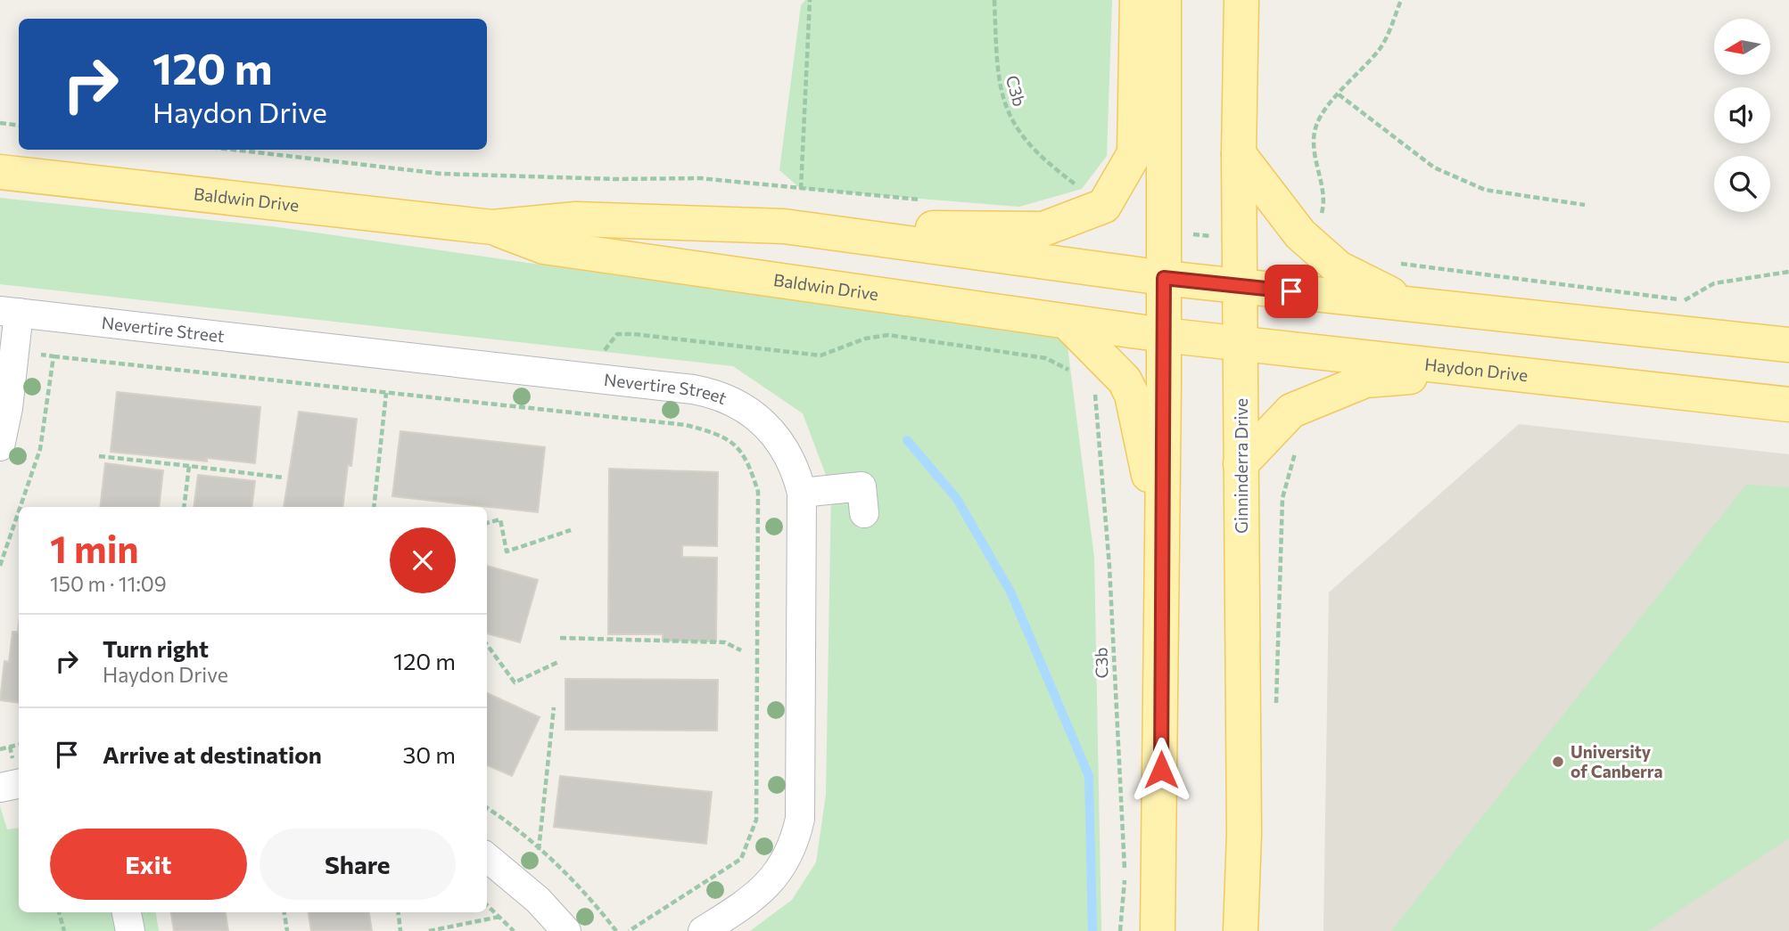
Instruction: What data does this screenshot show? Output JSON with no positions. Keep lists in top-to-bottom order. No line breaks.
{"streets":{"main road":["Baldwin Drive","Haydon Drive","Ginninderra Drive"],"street":["Nevertire Street"],"path":["C3b"]},"crossings":[["Baldwin Drive","Haydon Drive"],["Haydon Drive","Ginninderra Drive"]],"places":["University of Canberra"],"north":"left","page":{"turn":["120 m","Haydon Drive"],"heading":["1 min","150 m · 11:09"],"list":[{"name":"Turn right","note":"Haydon Drive","value":"120 m"},{"name":"Arrive at destination","value":"30 m"}],"buttons":["Exit","Share"]}}
